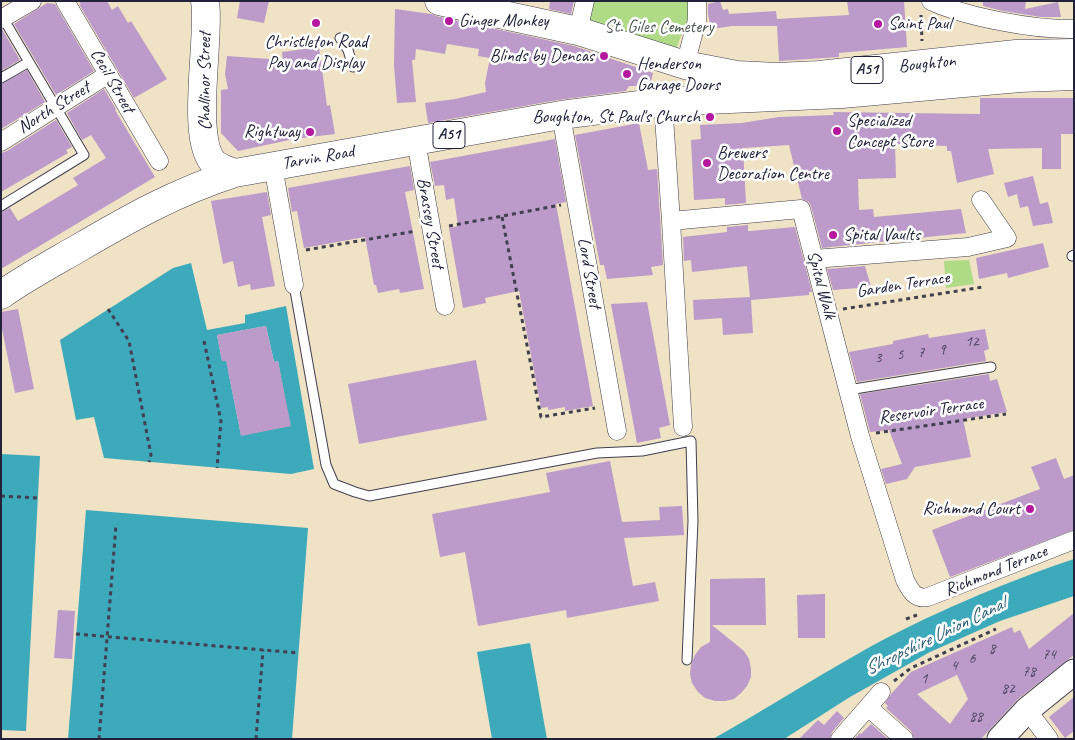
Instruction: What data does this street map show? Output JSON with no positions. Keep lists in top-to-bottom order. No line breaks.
{"streets":{"highway":["Boughton","A51","Challinor Street","Tarvin Road"],"street":["Cecil Street","North Street","Brassey Street","Lord Street","Spital Walk","Richmond Terrace"],"path":["Garden Terrace","Reservoir Terrace"]},"crossings":[["Boughton","A51"],["Boughton","Tarvin Road"],["Cecil Street","North Street"],["Challinor Street","Tarvin Road"],["Tarvin Road","Brassey Street"],["Tarvin Road","Lord Street"],["Spital Walk","Garden Terrace"],["Spital Walk","Reservoir Terrace"],["Spital Walk","Richmond Terrace"]],"water":["Shropshire Union Canal"],"parks":["St. Giles Cemetery"],"places":["Ginger Monkey","Christleton Road Pay and Display","Saint Paul","Blinds by Dencas","Henderson Garage Doors","Boughton, St Paul's Church","Specialized Concept Store","Rightway","Brewers Decoration Centre","Spital Vaults","Richmond Court"],"house_numbers":["12","9","7","5","3","8","74","6","4","78","1","82","88"]}
